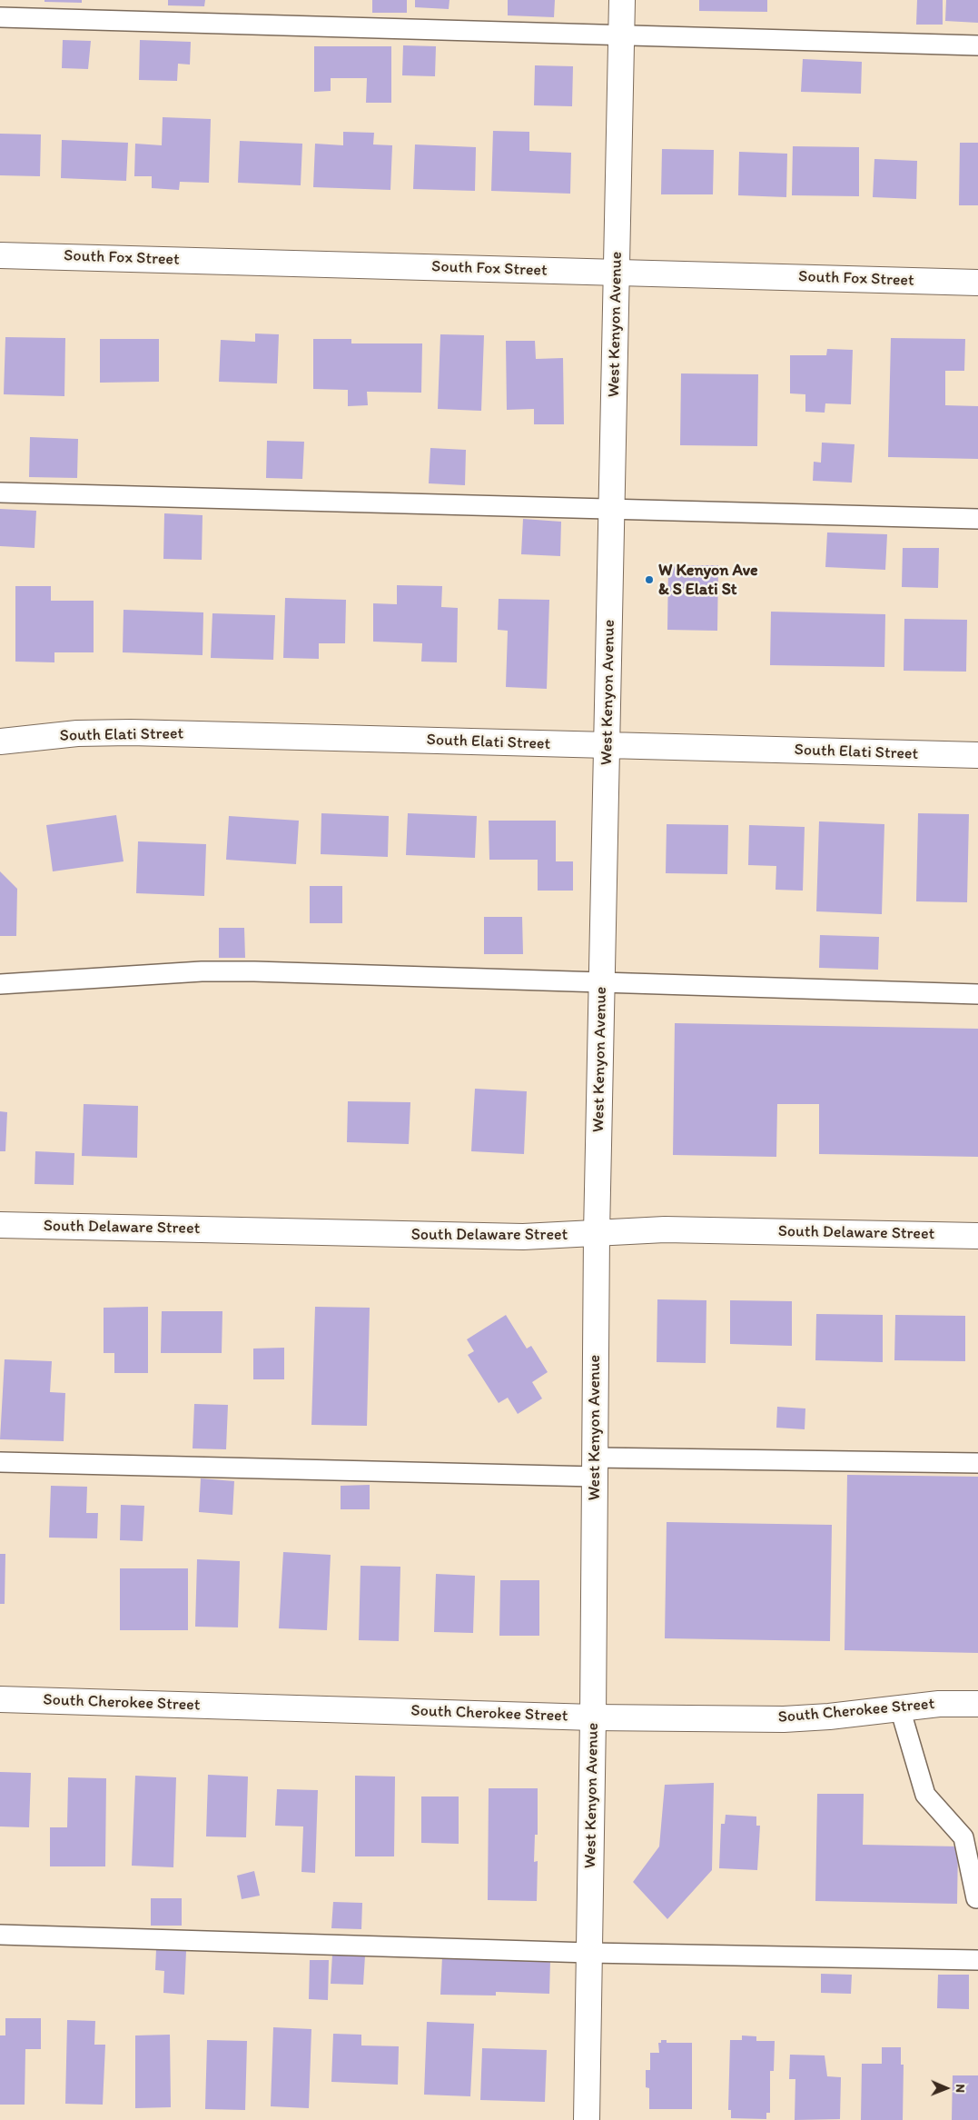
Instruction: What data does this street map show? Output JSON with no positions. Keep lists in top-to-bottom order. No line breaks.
{"streets":{"street":["South Fox Street","West Kenyon Avenue","South Elati Street","South Delaware Street","South Cherokee Street"]},"crossings":[["South Fox Street","West Kenyon Avenue"],["West Kenyon Avenue","South Elati Street"],["West Kenyon Avenue","South Delaware Street"],["West Kenyon Avenue","South Cherokee Street"]],"places":["W Kenyon Ave & S Elati St"],"north":"right"}
